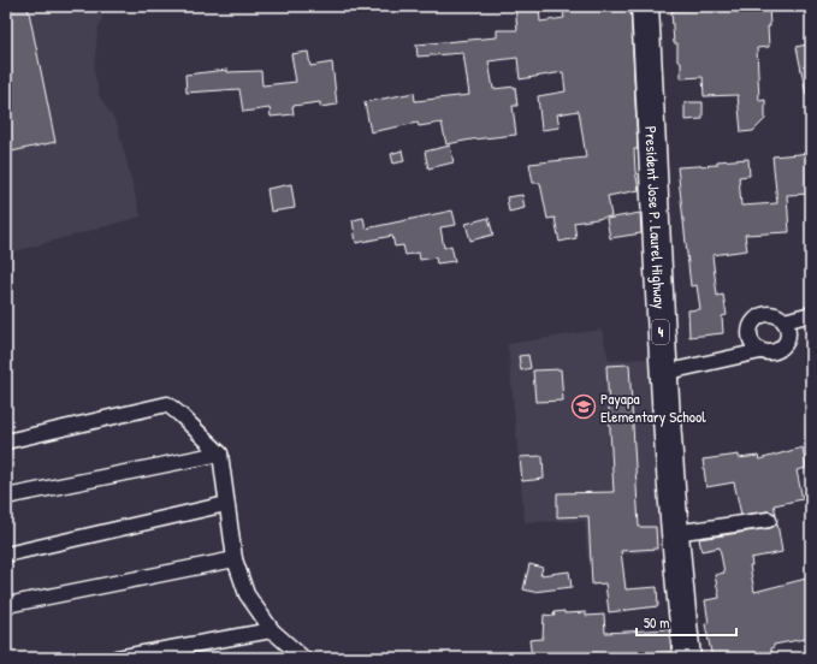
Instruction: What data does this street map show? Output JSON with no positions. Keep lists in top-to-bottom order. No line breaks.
{"streets":{"highway":["President Jose P. Laurel Highway","4"]},"places":{"school or university":["Payapa Elementary School"]},"scale_bar":"50 m"}
